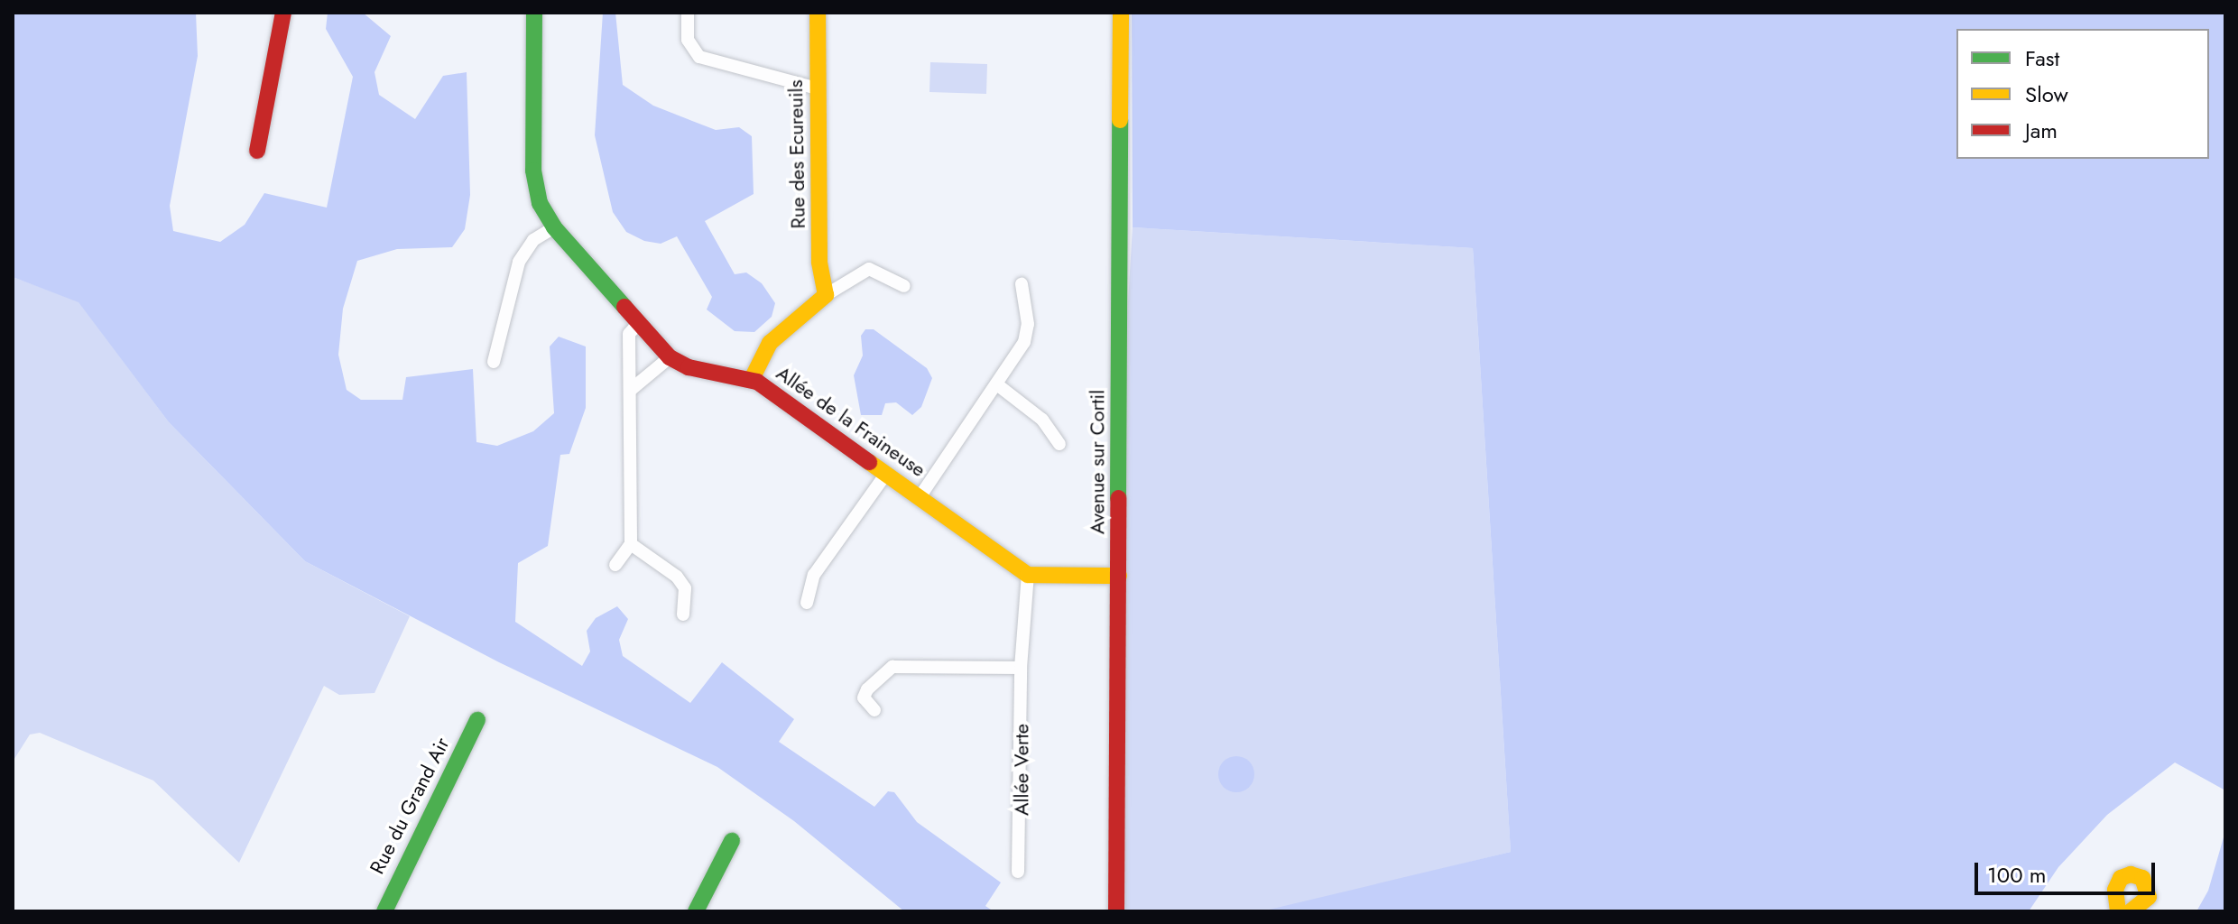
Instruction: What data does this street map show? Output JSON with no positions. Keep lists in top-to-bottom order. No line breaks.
{"streets":{"street":["Rue des Ecureuils","Allée de la Fraineuse","Avenue sur Cortil","Allée Verte","Rue du Grand Air"]},"crossings":[["Allée de la Fraineuse","Allée Verte"]],"legend":["Fast","Slow","Jam"],"scale_bar":"100 m"}
